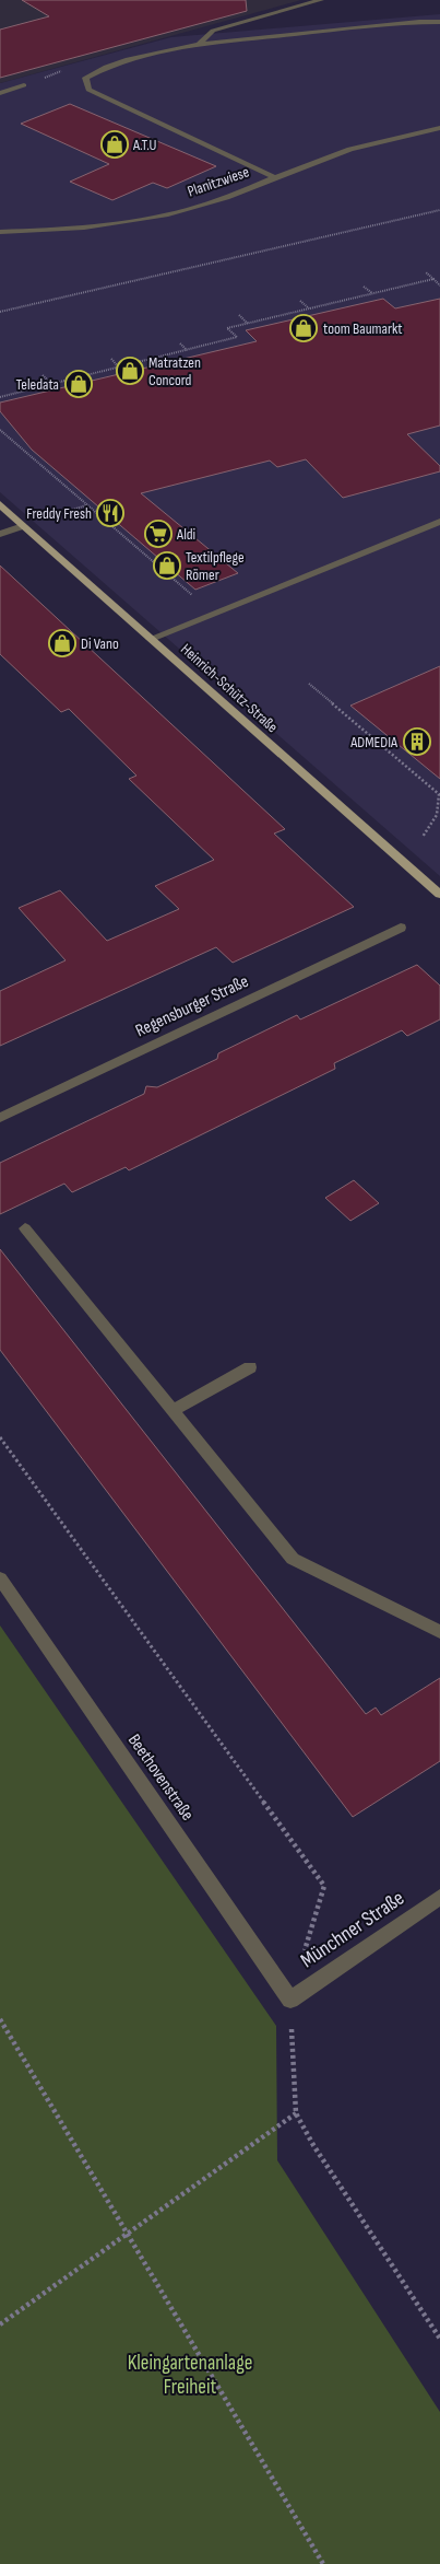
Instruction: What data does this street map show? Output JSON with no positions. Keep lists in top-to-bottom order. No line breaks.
{"streets":{"main road":["Heinrich-Schütz-Straße"],"street":["Planitzwiese","Regensburger Straße","Beethovenstraße","Münchner Straße"]},"crossings":[["Beethovenstraße","Münchner Straße"]],"parks":["Kleingartenanlage Freiheit"],"places":{"shop":["A.T.U","toom Baumarkt","Matratzen Concord","Teledata","Textilpflege Römer","Di Vano"],"restaurant":["Freddy Fresh"],"supermarket":["Aldi"],"building":["ADMEDIA"]}}
